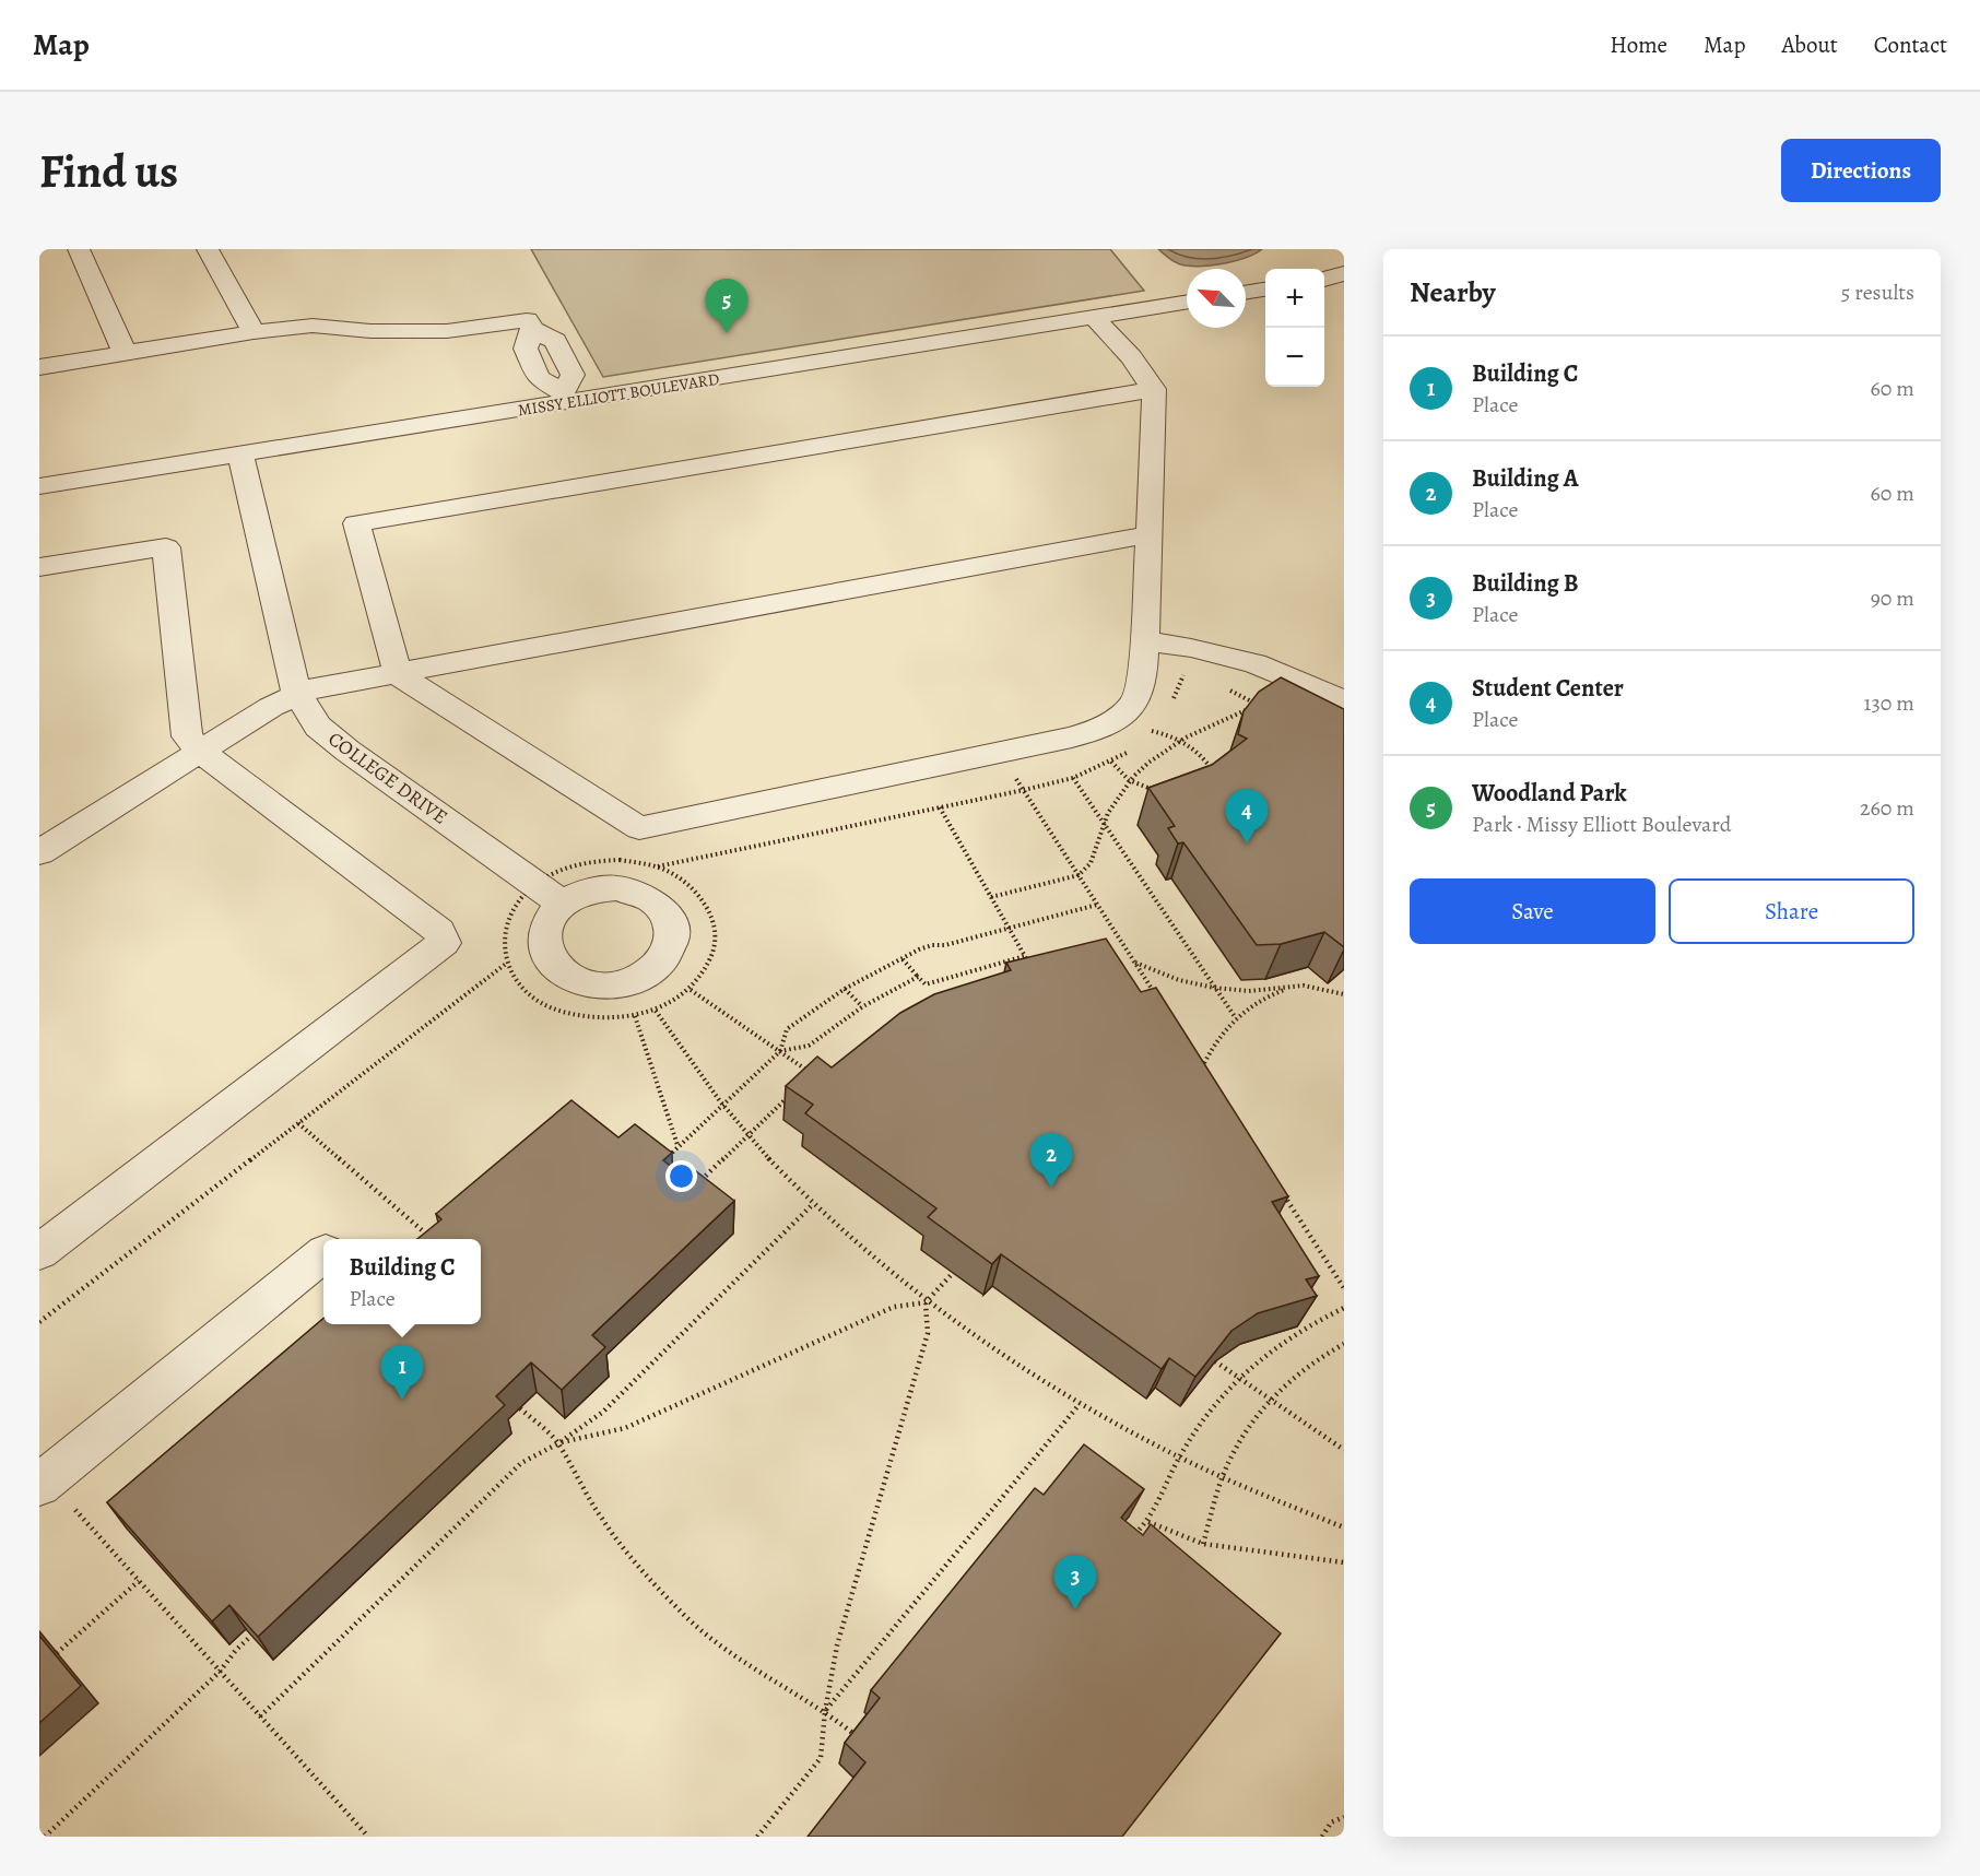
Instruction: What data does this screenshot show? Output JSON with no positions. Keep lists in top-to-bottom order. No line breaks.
{"streets":{"street":["MISSY ELLIOTT BOULEVARD","COLLEGE DRIVE"]},"crossings":[["MISSY ELLIOTT BOULEVARD","COLLEGE DRIVE"]],"north":"top left","page":{"header":"Map","nav":["Home","Map","About","Contact"],"buttons":["Directions",["Save","Share"]],"title":"Find us","heading":["Nearby","5 results"],"map_buttons":["+","−"],"pins":["5","4","2","1","3"],"list":[{"mark":"1","name":"Building C","note":"Place","value":"60 m"},{"mark":"2","name":"Building A","note":"Place","value":"60 m"},{"mark":"3","name":"Building B","note":"Place","value":"90 m"},{"mark":"4","name":"Student Center","note":"Place","value":"130 m"},{"mark":"5","name":"Woodland Park","note":"Park · Missy Elliott Boulevard","value":"260 m"}],"popup":["Building C","Place"]}}
